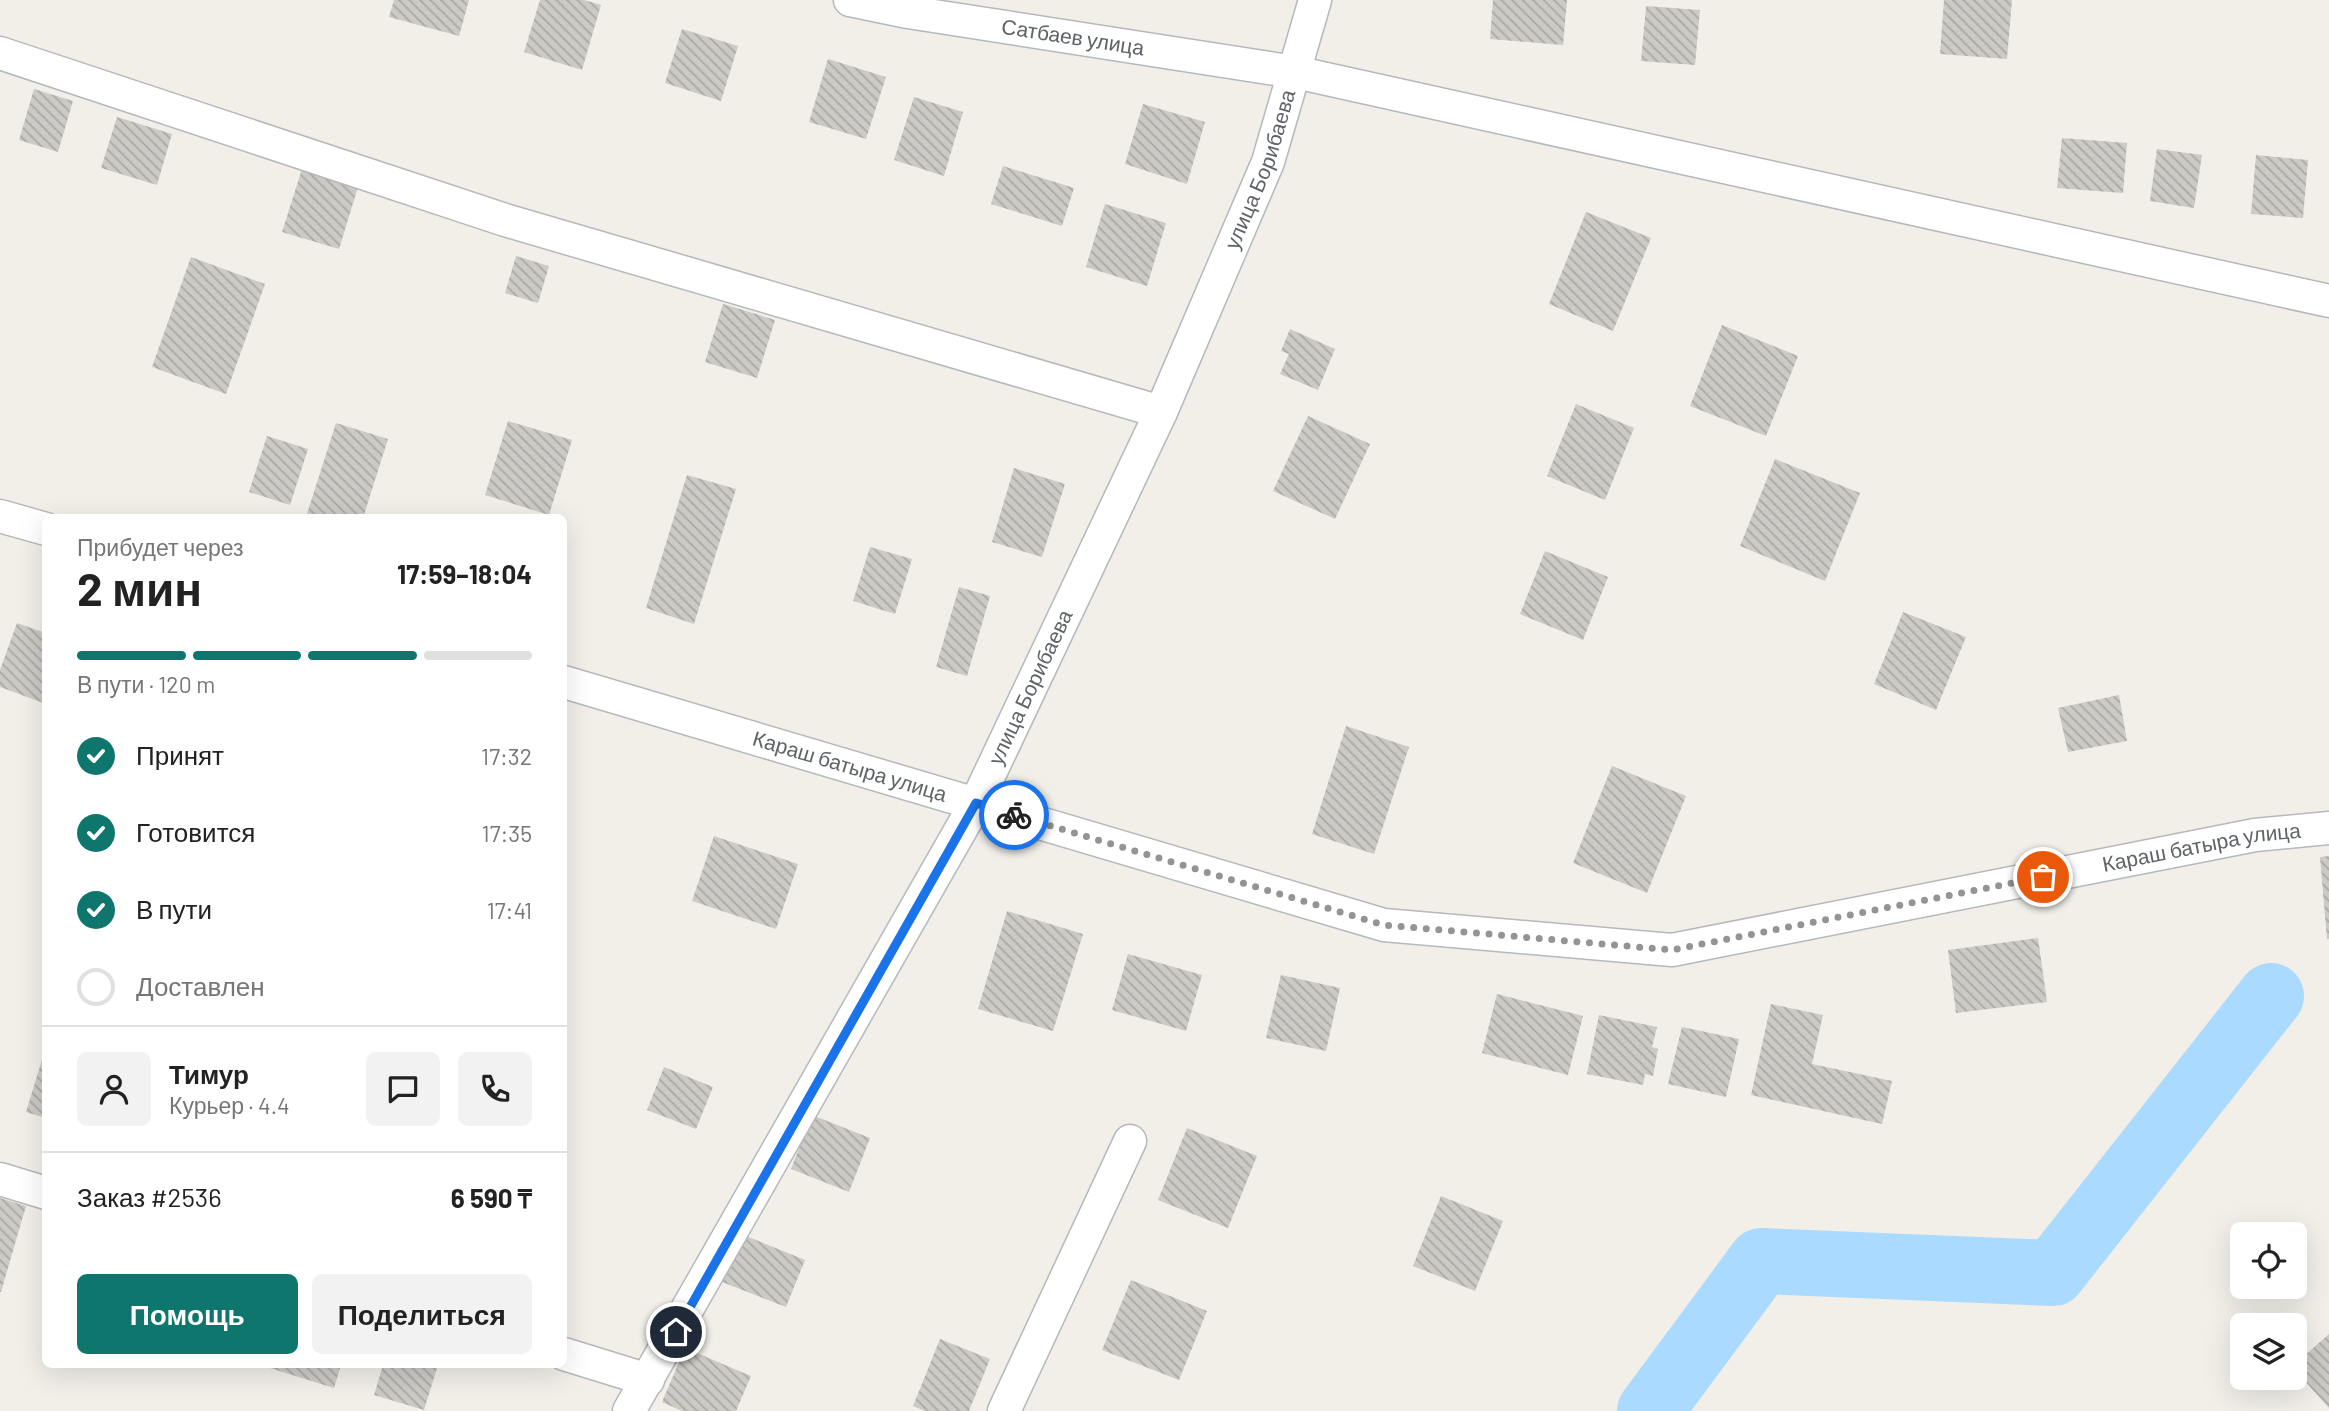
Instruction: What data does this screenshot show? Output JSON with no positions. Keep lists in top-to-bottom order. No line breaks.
{"streets":{"street":["Сатбаев улица","улица Борибаева","Караш батыра улица"]},"crossings":[["Сатбаев улица","улица Борибаева"],["улица Борибаева","Караш батыра улица"]],"page":{"heading":["2 мин","Прибудет через","17:59–18:04"],"panel":["Тимур","Курьер · 4.4","Заказ #2536","6 590 ₸"],"bar":"В пути · 120 m","list":[["Принят","17:32"],["Готовится","17:35"],["В пути","17:41"],"Доставлен"],"buttons":["Помощь","Поделиться"]}}
